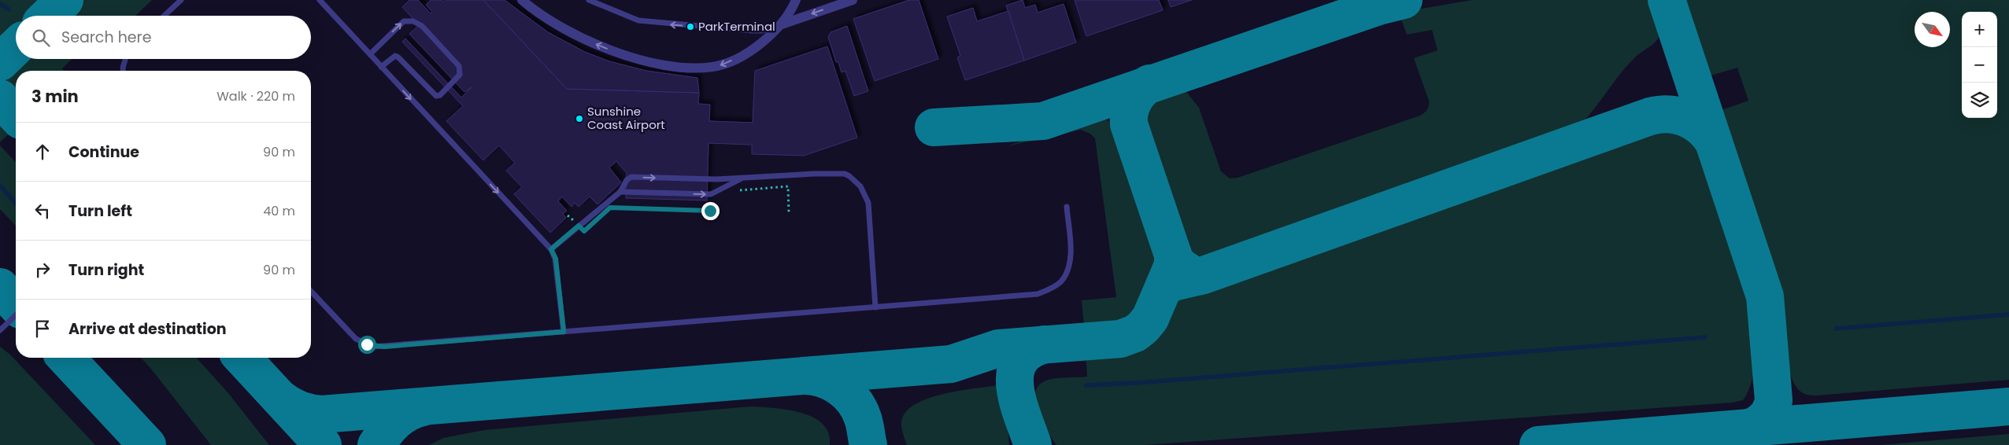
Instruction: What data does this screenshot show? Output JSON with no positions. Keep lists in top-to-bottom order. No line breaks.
{"places":["ParkTerminal","Sunshine Coast Airport"],"north":"bottom right","page":{"map_buttons":["+","−"],"search":"Search here","heading":["3 min","Walk · 220 m"],"list":[["Continue","90 m"],["Turn left","40 m"],["Turn right","90 m"],"Arrive at destination"]}}
